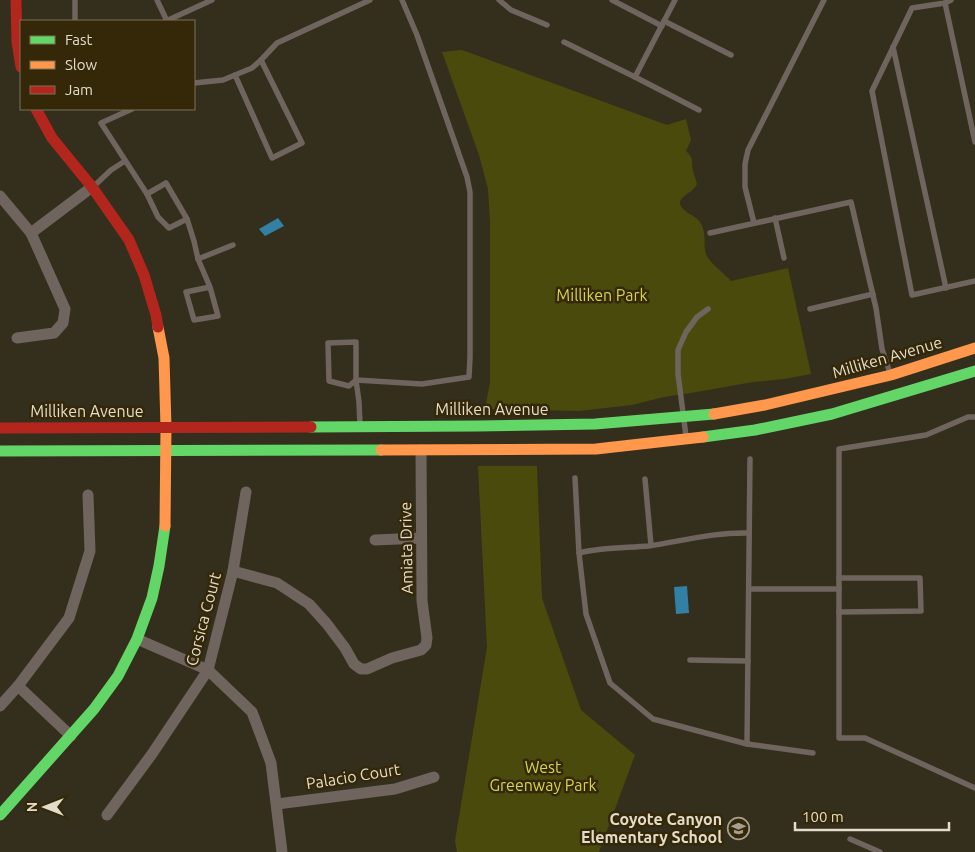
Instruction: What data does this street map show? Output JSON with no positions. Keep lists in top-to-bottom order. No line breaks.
{"streets":{"main road":["Milliken Avenue"],"street":["Amiata Drive","Corsica Court","Palacio Court"]},"crossings":[["Amiata Drive","Corsica Court"]],"parks":["Milliken Park","West Greenway Park"],"places":{"school or university":["Coyote Canyon Elementary School"]},"legend":["Fast","Slow","Jam"],"scale_bar":"100 m","north":"left"}
